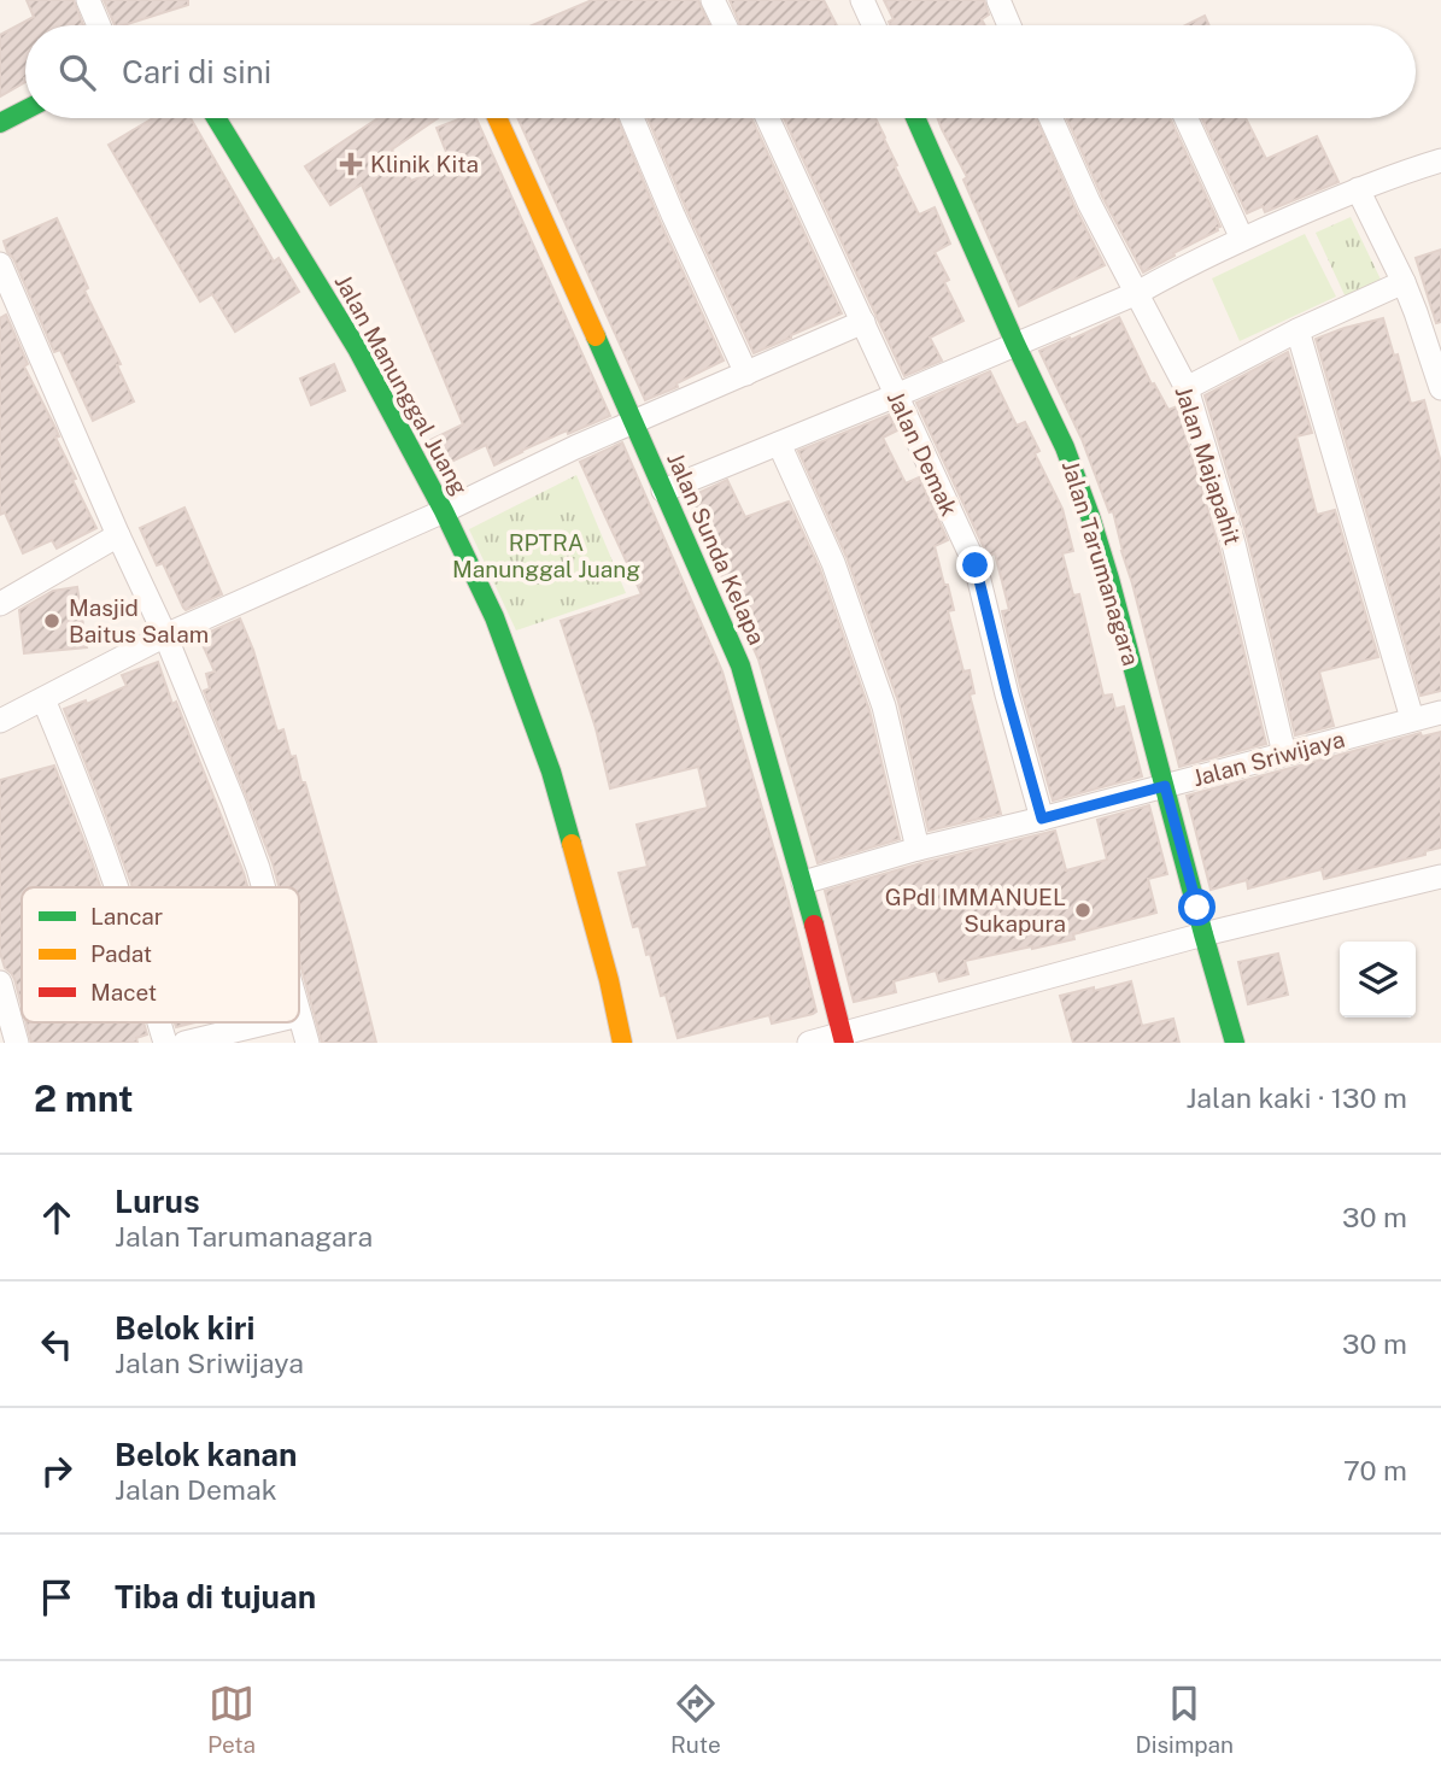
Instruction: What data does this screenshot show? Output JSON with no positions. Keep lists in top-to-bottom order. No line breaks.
{"streets":{"street":["Jalan Manunggal Juang","Jalan Demak","Jalan Majapahit","Jalan Sunda Kelapa","Jalan Tarumanagara","Jalan Sriwijaya"]},"crossings":[["Jalan Demak","Jalan Sriwijaya"],["Jalan Majapahit","Jalan Sriwijaya"],["Jalan Sunda Kelapa","Jalan Sriwijaya"],["Jalan Tarumanagara","Jalan Sriwijaya"]],"parks":["RPTRA Manunggal Juang"],"places":{"health":["Klinik Kita"],"other":["Masjid Baitus Salam","GPdI IMMANUEL Sukapura"]},"legend":["Lancar","Padat","Macet"],"page":{"search":"Cari di sini","heading":["2 mnt","Jalan kaki · 130 m"],"list":[["Lurus","Jalan Tarumanagara","30 m"],["Belok kiri","Jalan Sriwijaya","30 m"],["Belok kanan","Jalan Demak","70 m"],"Tiba di tujuan"],"nav":["Peta","Rute","Disimpan"]}}
